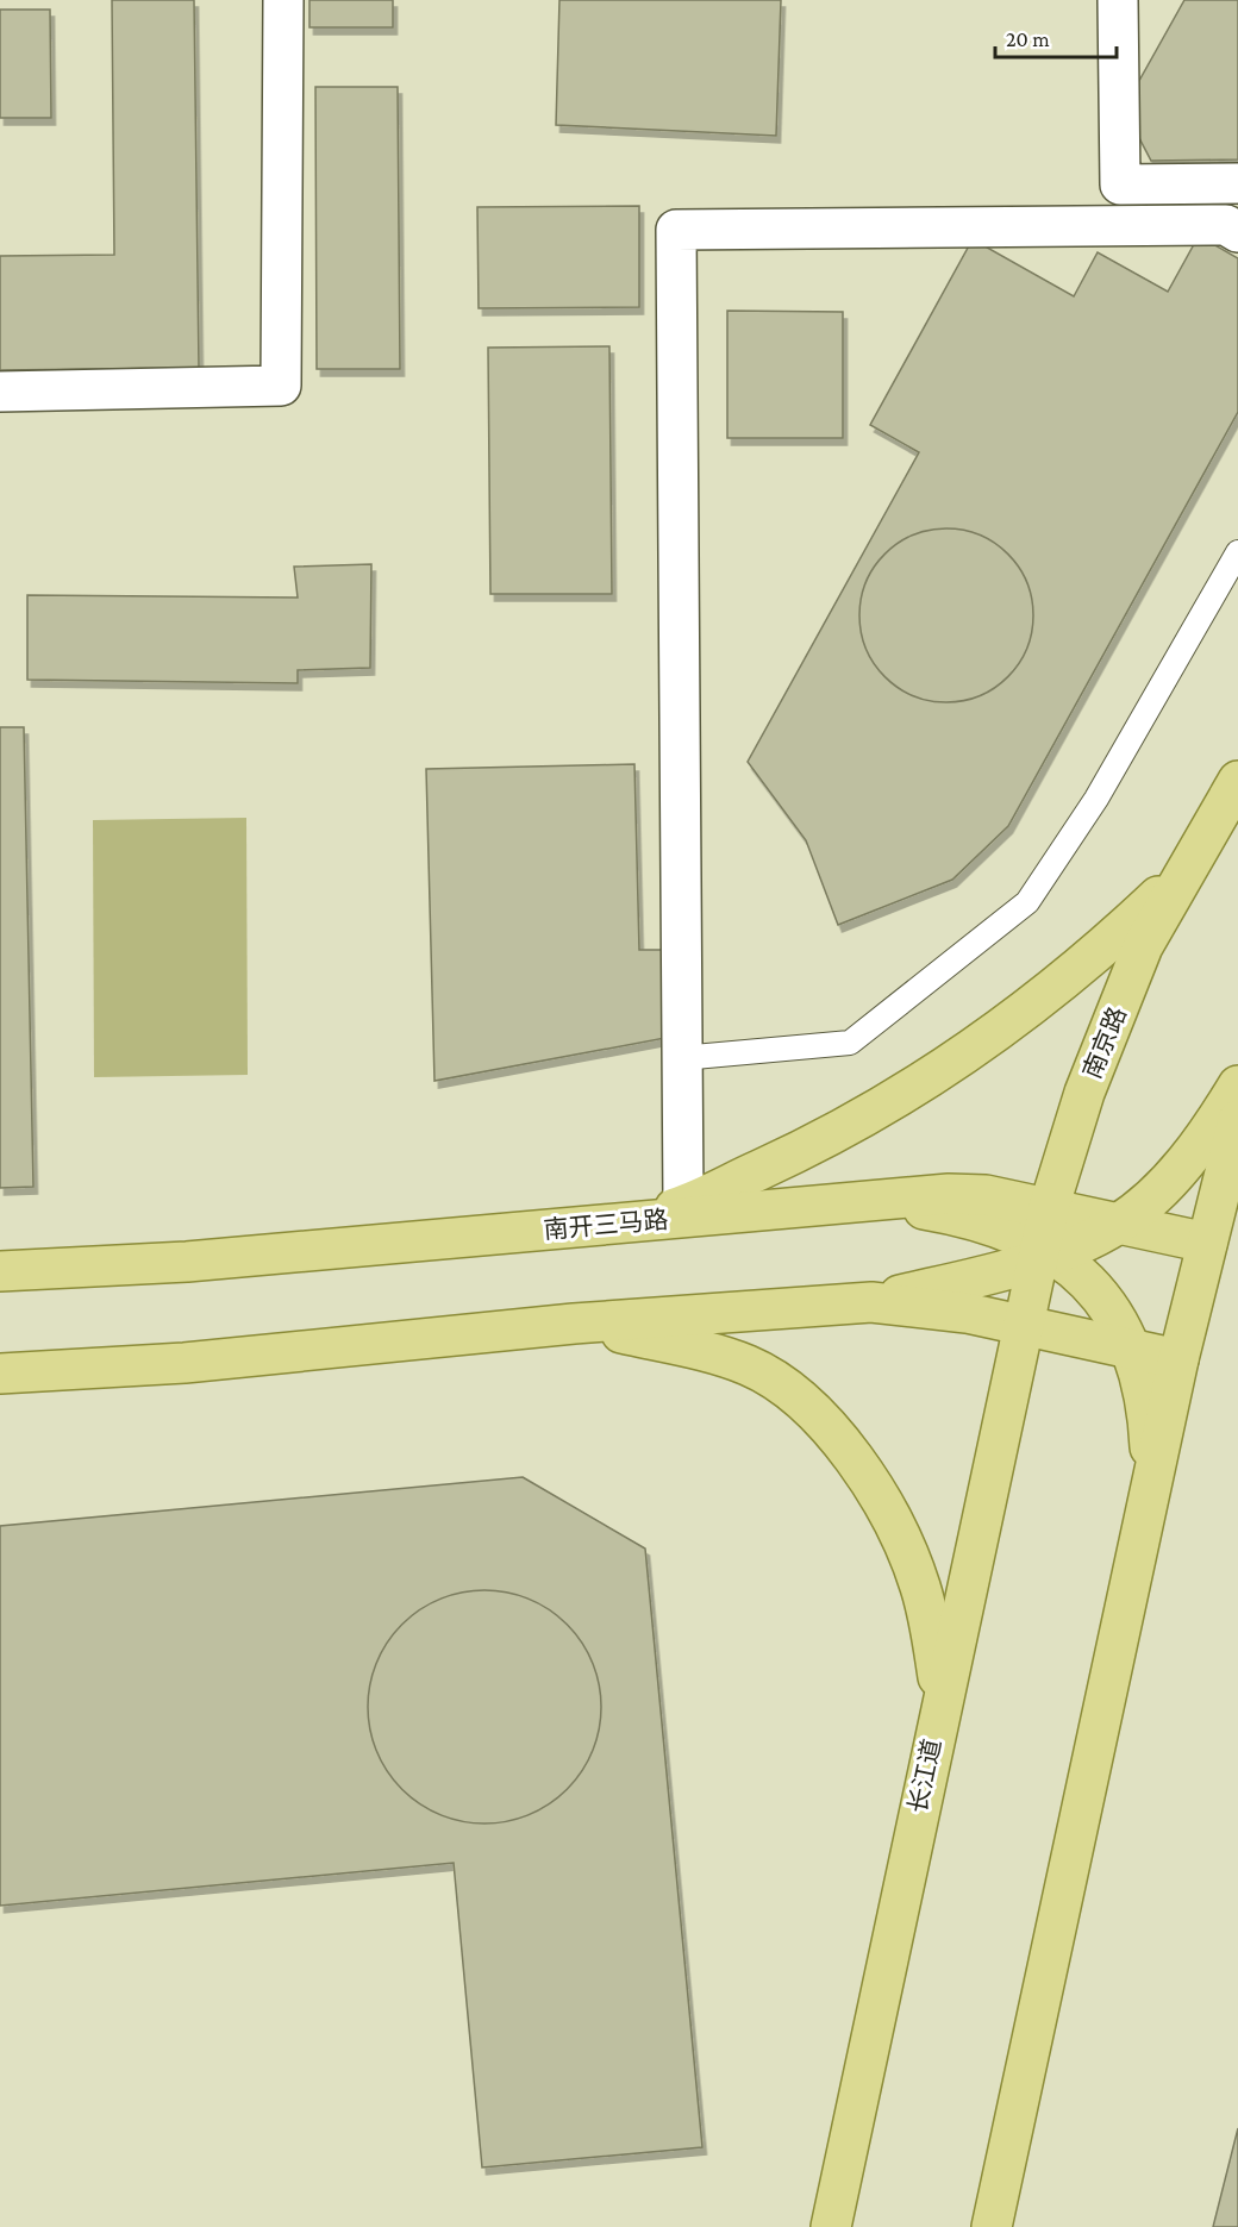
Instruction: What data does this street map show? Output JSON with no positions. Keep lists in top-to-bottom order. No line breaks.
{"streets":{"main road":["南京路","南开三马路","长江道"]},"crossings":[["南京路","南开三马路"],["南京路","长江道"]],"scale_bar":"20 m"}
